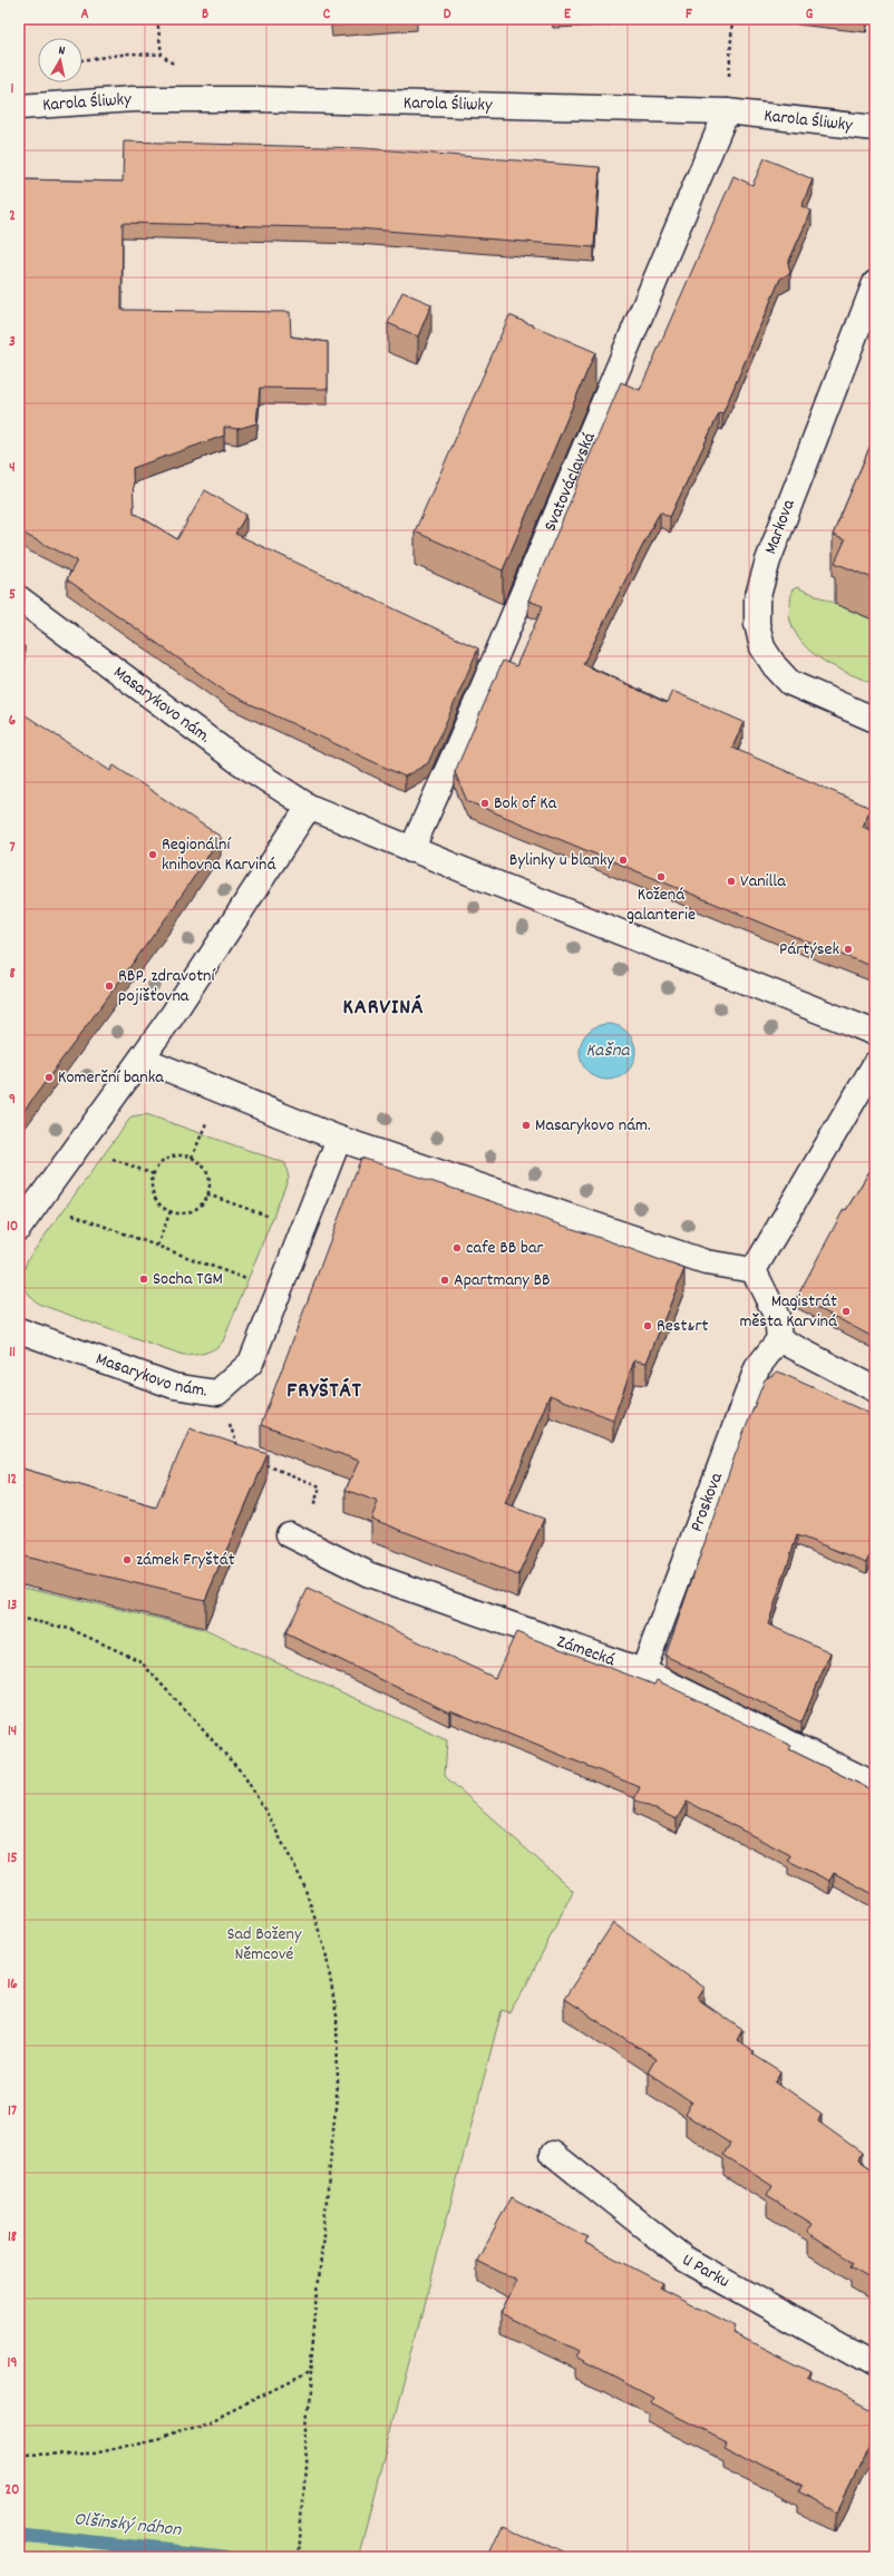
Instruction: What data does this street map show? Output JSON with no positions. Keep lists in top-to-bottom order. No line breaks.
{"streets":{"street":["Karola Śliwky","Svatováclavská","Markova","Masarykovo nám.","Proskova","Zámecká","U Parku"]},"crossings":[["Karola Śliwky","Svatováclavská"],["Svatováclavská","Masarykovo nám."],["Proskova","Zámecká"]],"districts":["KARVINÁ","FRYŠTÁT"],"water":["Kašna","Olšinský náhon"],"parks":["Sad Boženy Němcové"],"places":["Bok of Ka","Regionální knihovna Karviná","Bylinky u blanky","Kožená galanterie","Vanilla","Pártýsek","RBP, zdravotní pojišťovna","Komerční banka","Masarykovo nám.","cafe BB bar","Socha TGM","Apartmany BB","Magistrát města Karviná","Rest&rt","zámek Fryštát"],"north":"top","grid":{"columns":["A","B","C","D","E","F","G"],"rows":["1","2","3","4","5","6","7","8","9","10","11","12","13","14","15","16","17","18","19","20"]}}
